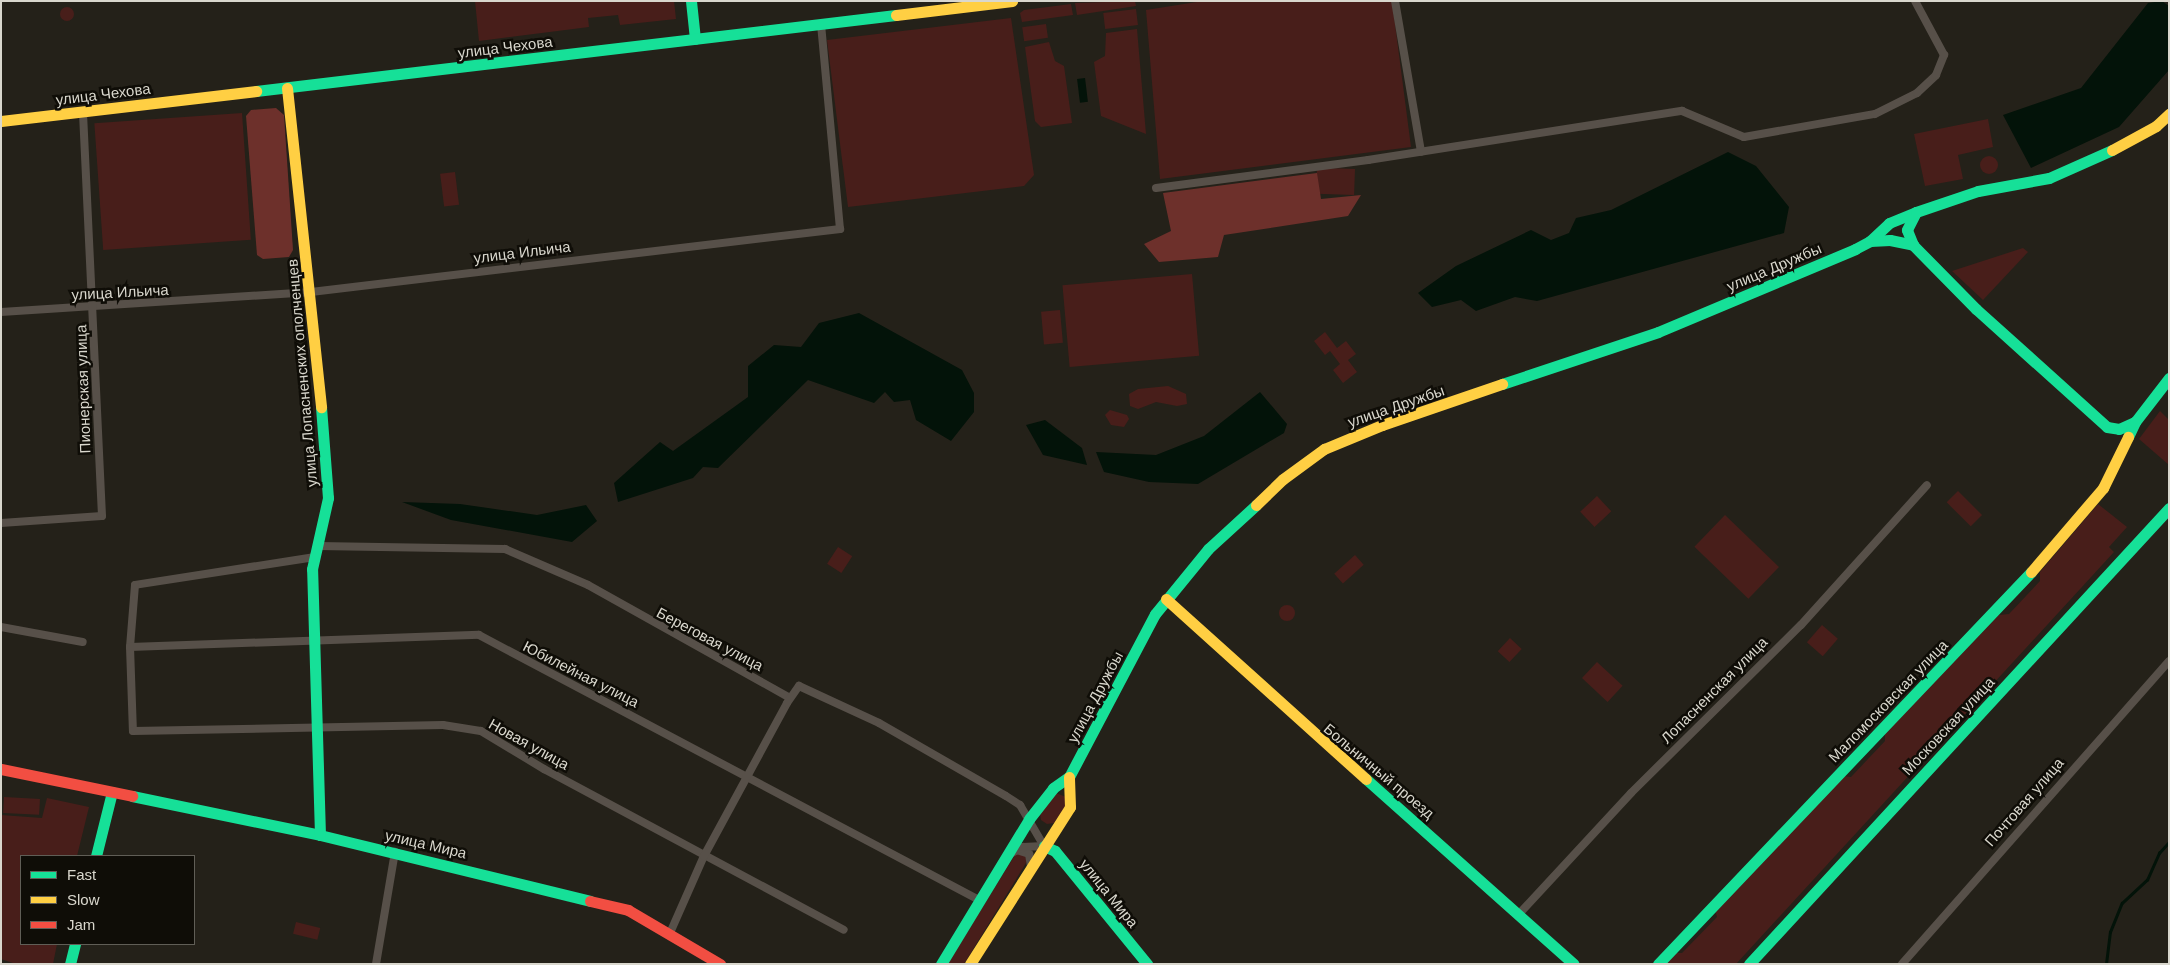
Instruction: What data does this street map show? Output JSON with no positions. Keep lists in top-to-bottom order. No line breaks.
{"streets":{"street":["улица Чехова","улица Ильича","улица Дружбы","улица Лопасненских ополченцев","Пионерская улица","Береговая улица","Юбилейная улица","Лопасненская улица","Маломосковская улица","Московская улица","Новая улица","Больничный проезд","Почтовая улица","улица Мира"]},"crossings":[["улица Чехова","улица Ильича"],["улица Чехова","улица Лопасненских ополченцев"],["улица Чехова","Пионерская улица"],["улица Ильича","улица Лопасненских ополченцев"],["улица Ильича","Пионерская улица"],["улица Дружбы","Юбилейная улица"],["улица Дружбы","Больничный проезд"],["улица Дружбы","улица Мира"],["улица Лопасненских ополченцев","Береговая улица"],["улица Лопасненских ополченцев","Юбилейная улица"],["улица Лопасненских ополченцев","Новая улица"],["улица Лопасненских ополченцев","улица Мира"],["Береговая улица","Юбилейная улица"],["Береговая улица","Новая улица"],["Юбилейная улица","Новая улица"],["Лопасненская улица","Больничный проезд"]],"legend":["Fast","Slow","Jam"]}
